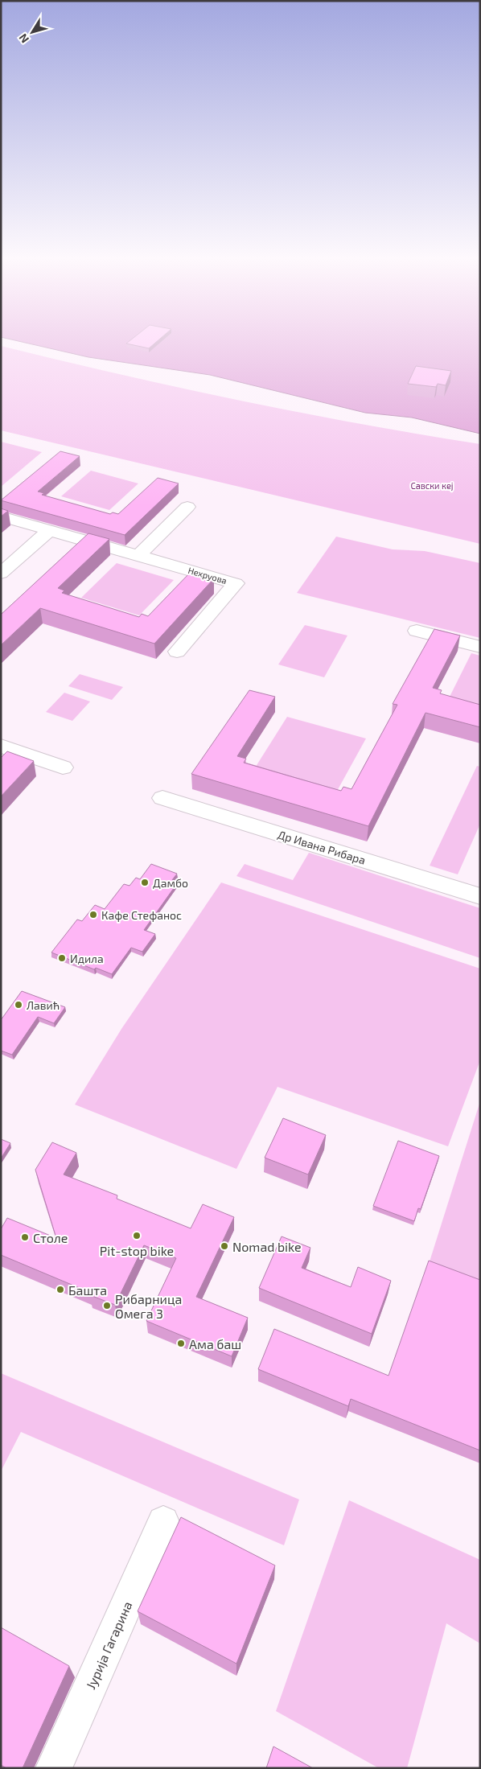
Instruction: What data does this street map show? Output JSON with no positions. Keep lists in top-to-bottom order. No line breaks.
{"streets":{"street":["Нехруова","Др Ивана Рибара","Јурија Гагарина"]},"parks":["Савски кеј"],"places":["Дамбо","Кафе Стефанос","Идила","Лавић","Pit-stop bike","Столе","Nomad bike","Башта","Рибарница Омега 3","Ама баш"],"north":"bottom left"}
